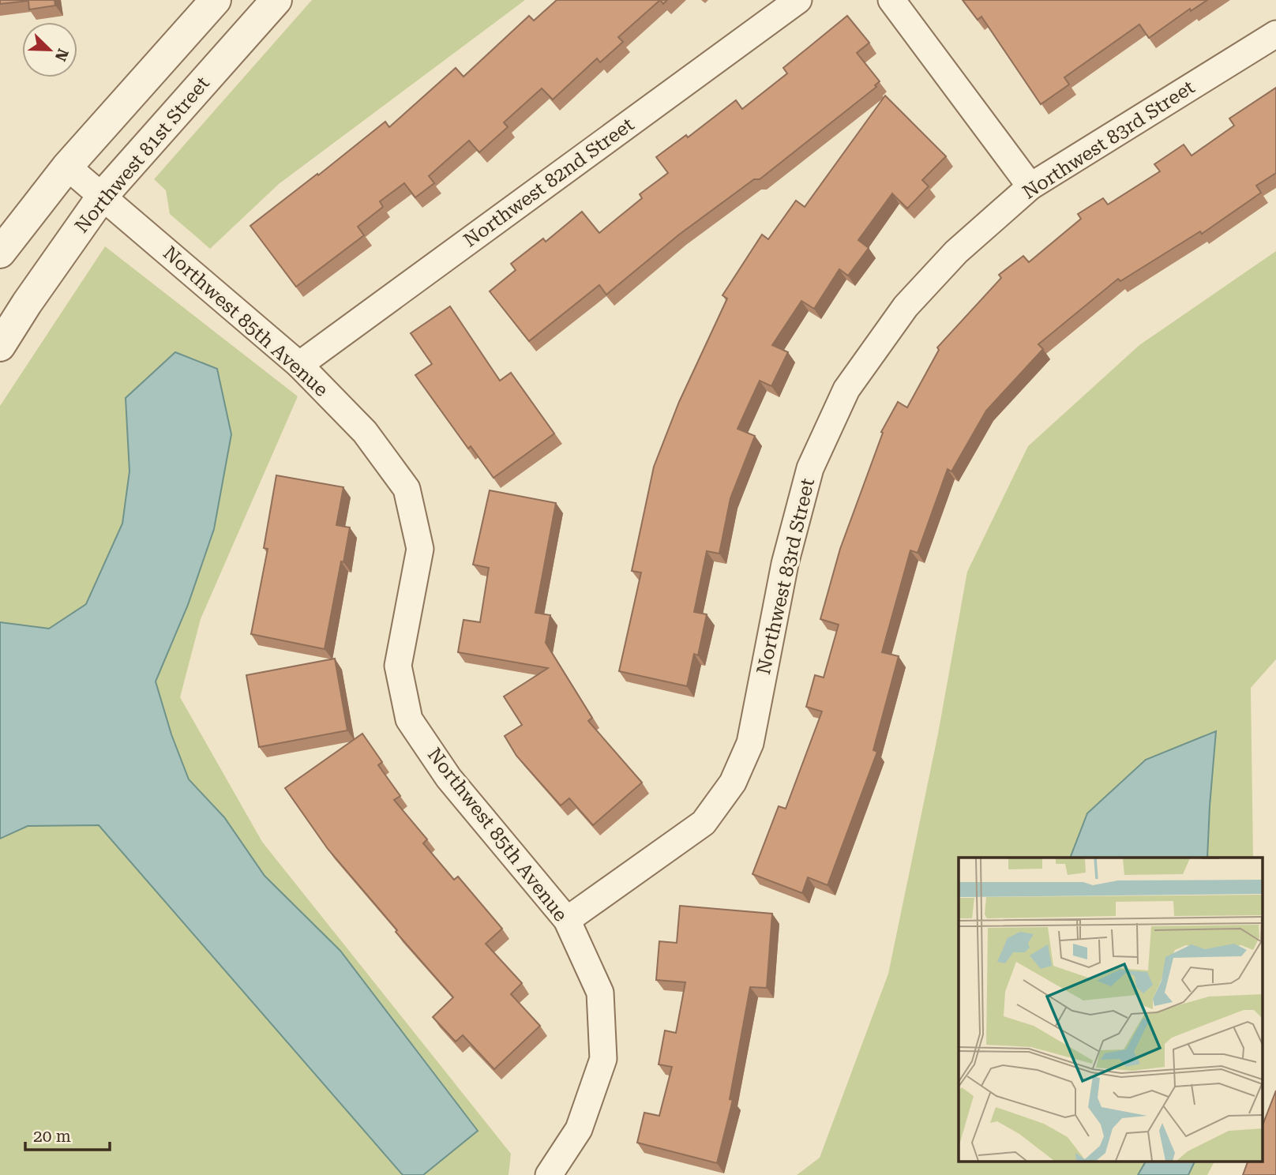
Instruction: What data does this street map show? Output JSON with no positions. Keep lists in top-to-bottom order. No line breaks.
{"streets":{"street":["Northwest 83rd Street","Northwest 81st Street","Northwest 82nd Street","Northwest 85th Avenue"]},"crossings":[["Northwest 83rd Street","Northwest 85th Avenue"],["Northwest 81st Street","Northwest 85th Avenue"],["Northwest 82nd Street","Northwest 85th Avenue"]],"scale_bar":"20 m","north":"bottom right"}
